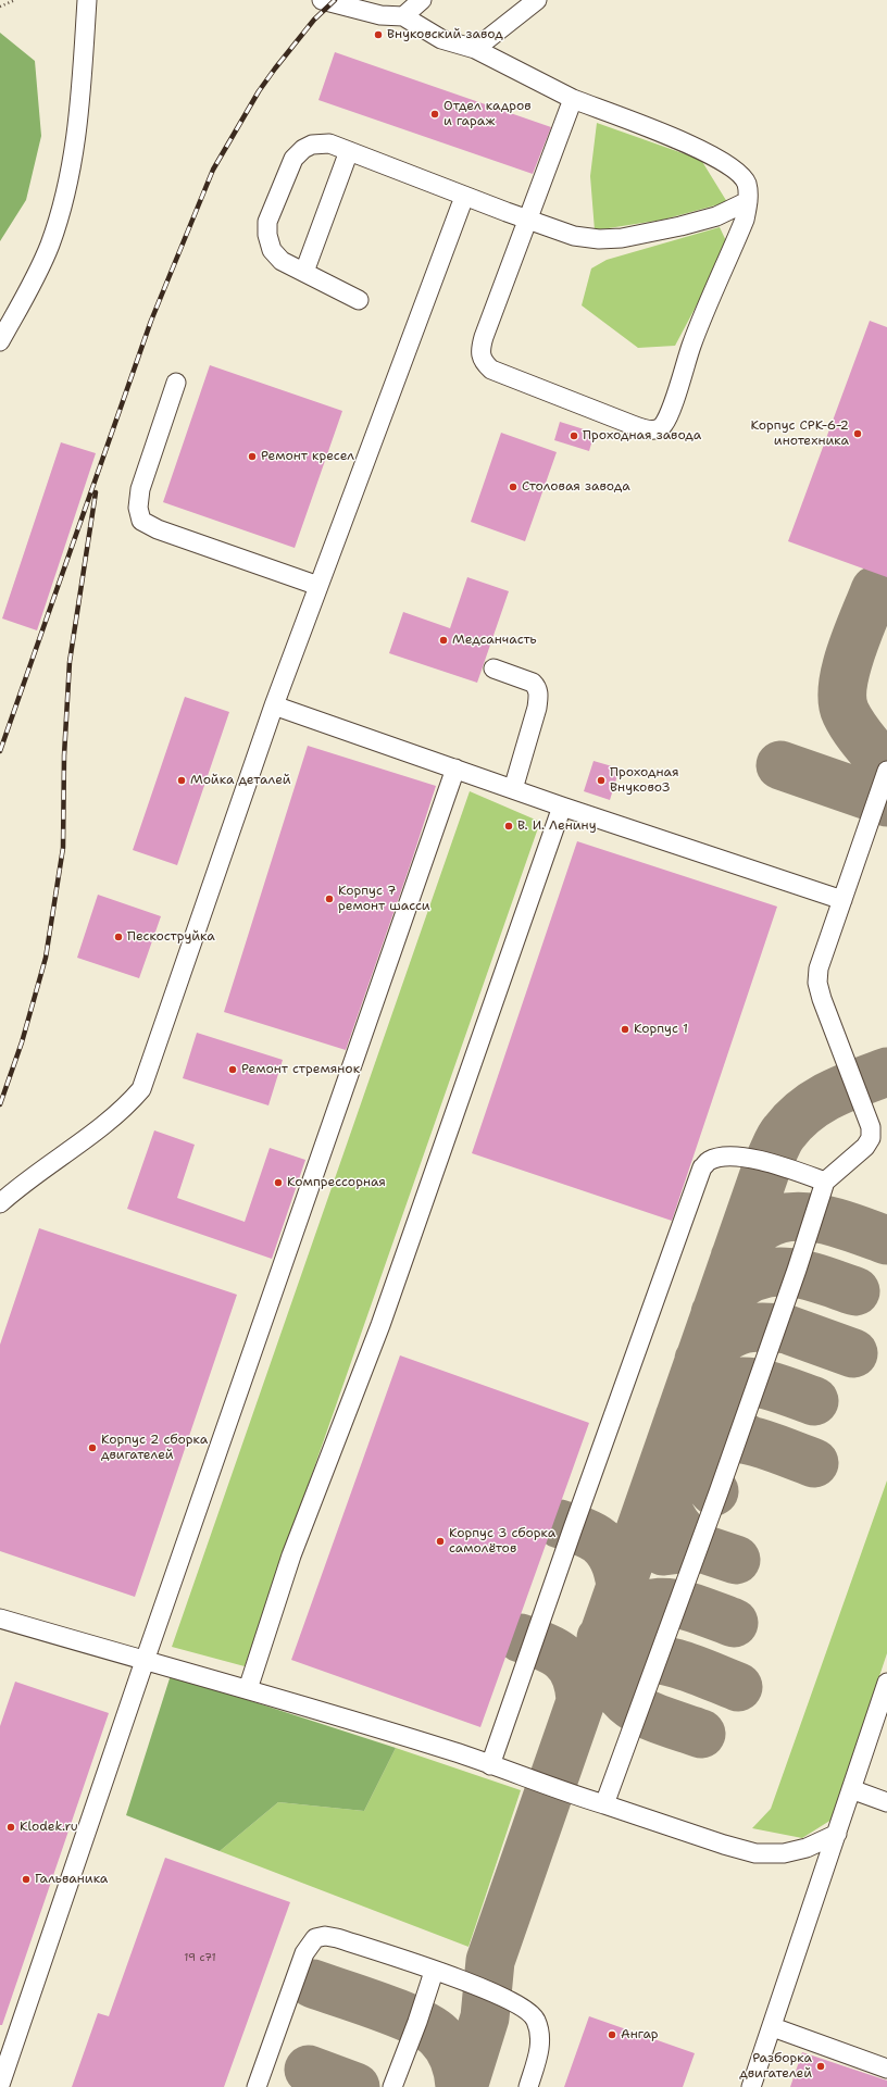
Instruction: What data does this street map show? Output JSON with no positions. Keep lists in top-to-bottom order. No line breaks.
{"places":["Внуковский завод","Отдел кадров и гараж","Корпус СРК-6-2 инотехника","Проходная завода","Ремонт кресел","Столовая завода","Медсанчасть","Мойка деталей","Проходная Внуково3","В. И. Ленину","Корпус 7 ремонт шасси","Пескоструйка","Корпус 1","Ремонт стремянок","Компрессорная","Корпус 2 сборка двигателей","Корпус 3 сборка самолётов","Klodek.ru","Гальваника","Ангар","Разборка двигателей"],"house_numbers":["19 с71"]}
